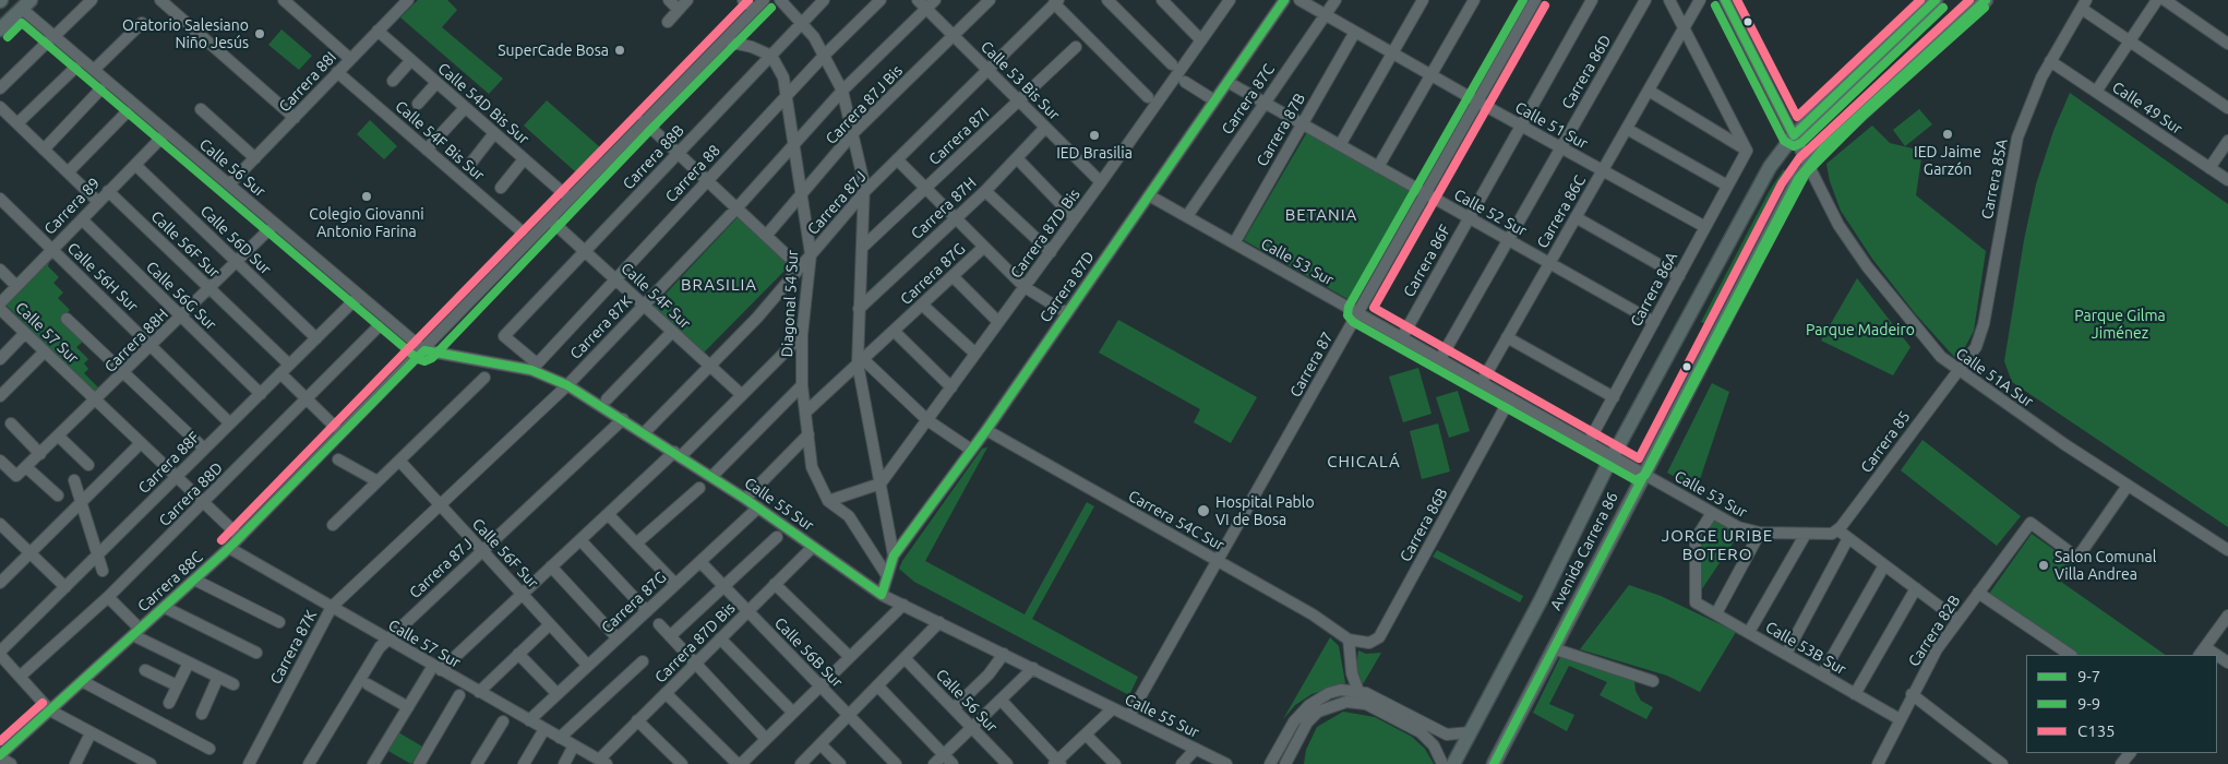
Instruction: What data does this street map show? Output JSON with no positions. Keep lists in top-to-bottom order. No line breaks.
{"streets":{"main road":["Avenida Carrera 86"],"street":["Carrera 86D","Calle 53 Bis Sur","Carrera 88I","Carrera 87C","Calle 54D Bis Sur","Carrera 87J Bis","Calle 49 Sur","Calle 51 Sur","Carrera 87B","Carrera 87I","Calle 54F Bis Sur","Carrera 88B","Calle 56 Sur","Carrera 88","Carrera 85A","Carrera 87J","Carrera 89","Carrera 87H","Carrera 86C","Calle 52 Sur","Carrera 87D Bis","Calle 56D Sur","Calle 56F Sur","Carrera 86F","Calle 53 Sur","Carrera 87G","Calle 56H Sur","Carrera 87D","Carrera 86A","Calle 56G Sur","Calle 54F Sur","Diagonal 54 Sur","Carrera 87K","Calle 57 Sur","Carrera 88H","Carrera 87","Calle 51A Sur","Carrera 85","Carrera 88F","Carrera 88D","Calle 55 Sur","Carrera 54C Sur","Carrera 86B","Carrera 88C","Carrera 82B","Calle 53B Sur","Calle 56B Sur"]},"crossings":[["Carrera 86D","Calle 51 Sur"],["Carrera 86D","Calle 52 Sur"],["Carrera 86D","Calle 53 Sur"],["Calle 53 Bis Sur","Carrera 87J Bis"],["Calle 53 Bis Sur","Carrera 87I"],["Calle 53 Bis Sur","Carrera 87J"],["Calle 53 Bis Sur","Carrera 87H"],["Calle 53 Bis Sur","Carrera 87D Bis"],["Calle 53 Bis Sur","Carrera 87K"],["Carrera 88I","Calle 54D Bis Sur"],["Carrera 88I","Calle 54F Bis Sur"],["Carrera 88I","Calle 56 Sur"],["Carrera 87C","Calle 51 Sur"],["Carrera 87C","Calle 52 Sur"],["Carrera 87C","Calle 53 Sur"],["Calle 54D Bis Sur","Carrera 88C"],["Carrera 87J Bis","Diagonal 54 Sur"],["Calle 49 Sur","Carrera 85A"],["Calle 51 Sur","Carrera 87B"],["Calle 51 Sur","Carrera 86C"],["Calle 51 Sur","Carrera 86F"],["Calle 51 Sur","Carrera 86A"],["Calle 51 Sur","Carrera 87"],["Carrera 87B","Calle 52 Sur"],["Carrera 87B","Calle 53 Sur"],["Carrera 88B","Carrera 88"],["Carrera 88B","Calle 54F Sur"],["Carrera 88B","Diagonal 54 Sur"],["Carrera 88B","Calle 55 Sur"],["Calle 56 Sur","Carrera 89"],["Calle 56 Sur","Carrera 88H"],["Calle 56 Sur","Carrera 88F"],["Calle 56 Sur","Calle 55 Sur"],["Calle 56 Sur","Carrera 88C"],["Carrera 88","Calle 54F Sur"],["Carrera 88","Diagonal 54 Sur"],["Carrera 88","Calle 55 Sur"],["Carrera 85A","Calle 51A Sur"],["Carrera 85A","Carrera 85"],["Carrera 87J","Calle 56F Sur"],["Carrera 87J","Calle 54F Sur"],["Carrera 87J","Diagonal 54 Sur"],["Carrera 87J","Calle 57 Sur"],["Carrera 87J","Calle 55 Sur"],["Carrera 89","Calle 56D Sur"],["Carrera 89","Calle 56F Sur"],["Carrera 89","Calle 56H Sur"],["Carrera 89","Calle 56G Sur"],["Carrera 86C","Calle 52 Sur"],["Carrera 86C","Calle 53 Sur"],["Calle 52 Sur","Carrera 86F"],["Calle 52 Sur","Carrera 87D"],["Calle 52 Sur","Carrera 86A"],["Calle 52 Sur","Carrera 87"],["Carrera 87D Bis","Calle 57 Sur"],["Carrera 87D Bis","Calle 55 Sur"],["Carrera 87D Bis","Calle 56B Sur"],["Calle 56D Sur","Carrera 88H"],["Calle 56D Sur","Carrera 88F"],["Calle 56F Sur","Carrera 87G"],["Calle 56F Sur","Carrera 87K"],["Calle 56F Sur","Carrera 88H"],["Calle 56F Sur","Carrera 88F"],["Carrera 86F","Calle 53 Sur"],["Calle 53 Sur","Carrera 87D"],["Calle 53 Sur","Carrera 86A"],["Calle 53 Sur","Carrera 87"],["Calle 53 Sur","Carrera 85"],["Calle 53 Sur","Carrera 86B"],["Calle 53 Sur","Avenida Carrera 86"],["Calle 53 Sur","Calle 53B Sur"],["Carrera 87G","Diagonal 54 Sur"],["Carrera 87G","Calle 57 Sur"],["Carrera 87G","Calle 55 Sur"],["Carrera 87G","Calle 56B Sur"],["Calle 56H Sur","Carrera 88H"],["Calle 56H Sur","Carrera 88F"],["Carrera 87D","Diagonal 54 Sur"],["Carrera 87D","Calle 55 Sur"],["Carrera 87D","Carrera 54C Sur"],["Calle 56G Sur","Carrera 88H"],["Calle 56G Sur","Carrera 88F"],["Calle 54F Sur","Carrera 87K"],["Calle 54F Sur","Carrera 88C"],["Diagonal 54 Sur","Carrera 87K"],["Carrera 87K","Calle 57 Sur"],["Carrera 87K","Calle 55 Sur"],["Calle 57 Sur","Carrera 88H"],["Calle 57 Sur","Carrera 88F"],["Calle 57 Sur","Carrera 88D"],["Calle 57 Sur","Carrera 88C"],["Carrera 87","Calle 55 Sur"],["Carrera 87","Carrera 54C Sur"],["Calle 51A Sur","Carrera 85"],["Calle 51A Sur","Avenida Carrera 86"],["Calle 51A Sur","Carrera 82B"],["Calle 55 Sur","Carrera 88C"],["Carrera 54C Sur","Carrera 86B"],["Carrera 82B","Calle 53B Sur"]],"districts":["BETANIA","BRASILIA","CHICALÁ","JORGE URIBE BOTERO"],"parks":["Parque Gilma Jiménez","Parque Madeiro"],"places":["Oratorio Salesiano Niño Jesús","SuperCade Bosa","IED Jaime Garzón","IED Brasilia","Colegio Giovanni Antonio Farina","Hospital Pablo VI de Bosa","Salon Comunal Villa Andrea"],"lines":["transit line 9-7","transit line 9-9","transit line C135"],"legend":["9-7","9-9","C135"]}
